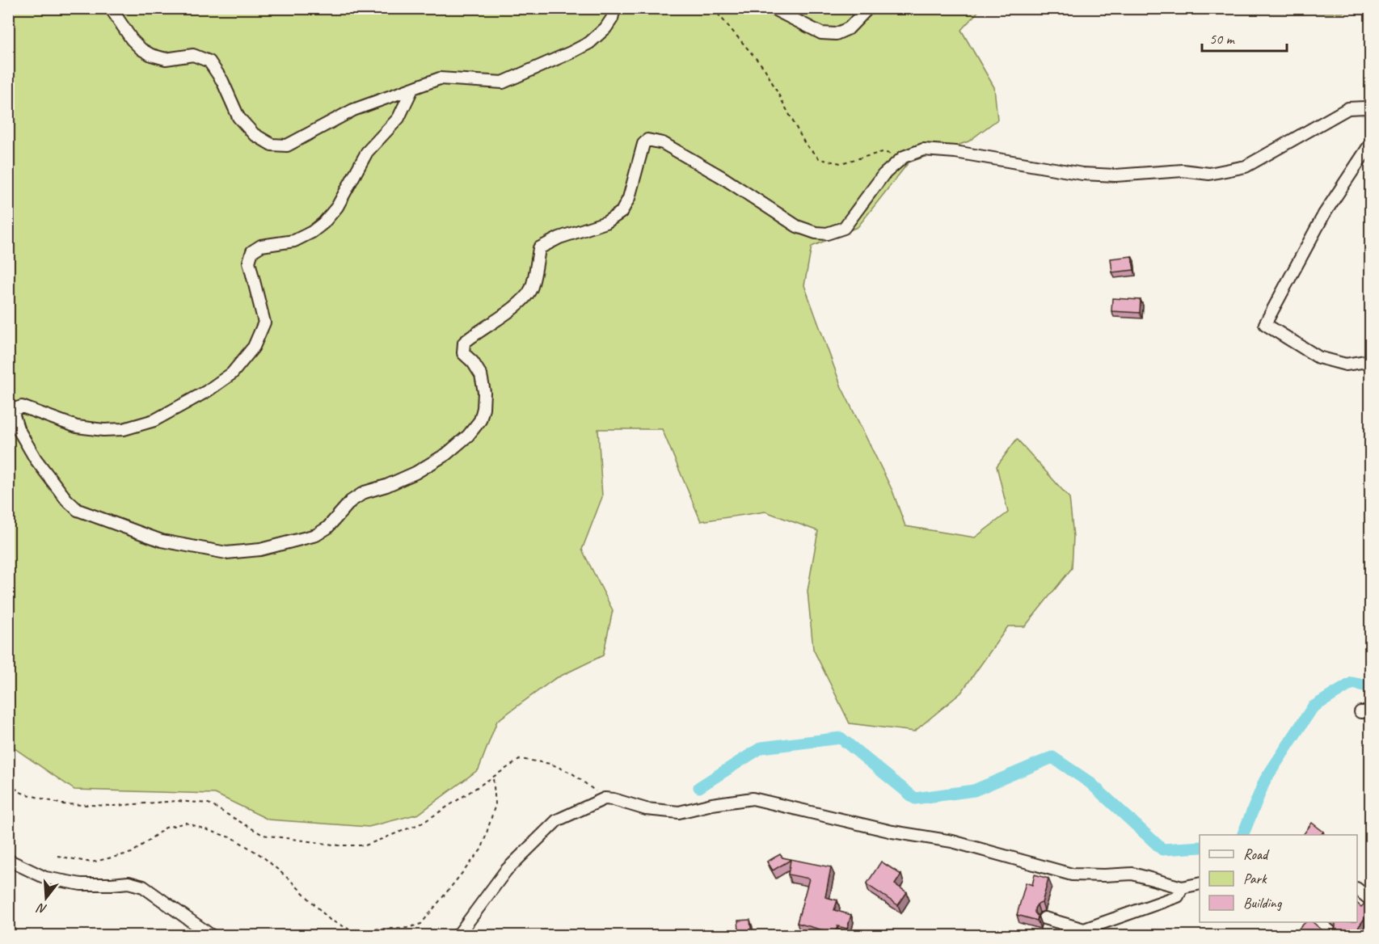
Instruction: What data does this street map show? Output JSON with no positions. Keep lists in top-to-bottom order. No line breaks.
{"legend":["Road","Park","Building"],"scale_bar":"50 m","north":"bottom"}
